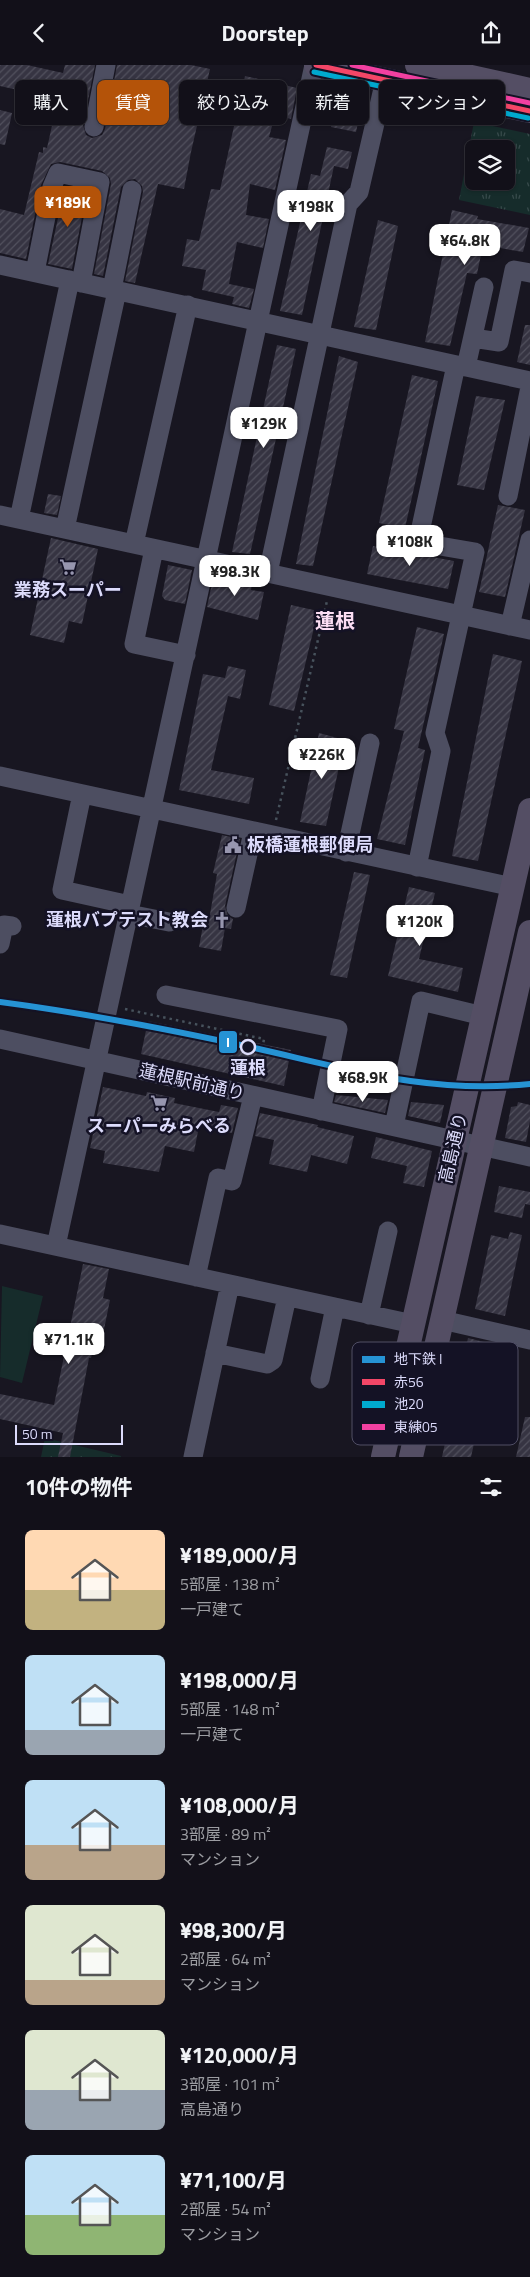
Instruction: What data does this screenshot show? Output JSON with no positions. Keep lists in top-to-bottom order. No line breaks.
{"streets":{"main road":["高島通り"],"street":["蓮根駅前通り"]},"crossings":[["蓮根駅前通り","高島通り"]],"districts":["蓮根"],"places":{"supermarket":["業務スーパー","スーパーみらべる"],"public building":["板橋蓮根郵便局"],"church":["蓮根バプテスト教会"],"other":["蓮根"]},"lines":["transit line 赤56","transit line 東練05","transit line 池20","metro line I"],"legend":["地下鉄 I","赤56","池20","東練05"],"scale_bar":"50 m","page":{"header":"Doorstep","chip":["購入","賃貸","絞り込み","新着","マンション"],"price":["¥189K","¥198K","¥64.8K","¥129K","¥108K","¥98.3K","¥226K","¥120K","¥68.9K","¥71.1K"],"scale":"50 m","heading":"10件の物件","list":[{"name":"¥189,000/月","note":"5部屋 · 138 m² · 一戸建て"},{"name":"¥198,000/月","note":"5部屋 · 148 m² · 一戸建て"},{"name":"¥108,000/月","note":"3部屋 · 89 m² · マンション"},{"name":"¥98,300/月","note":"2部屋 · 64 m² · マンション"},{"name":"¥120,000/月","note":"3部屋 · 101 m² · 高島通り"},{"name":"¥71,100/月","note":"2部屋 · 54 m² · マンション"}]}}
